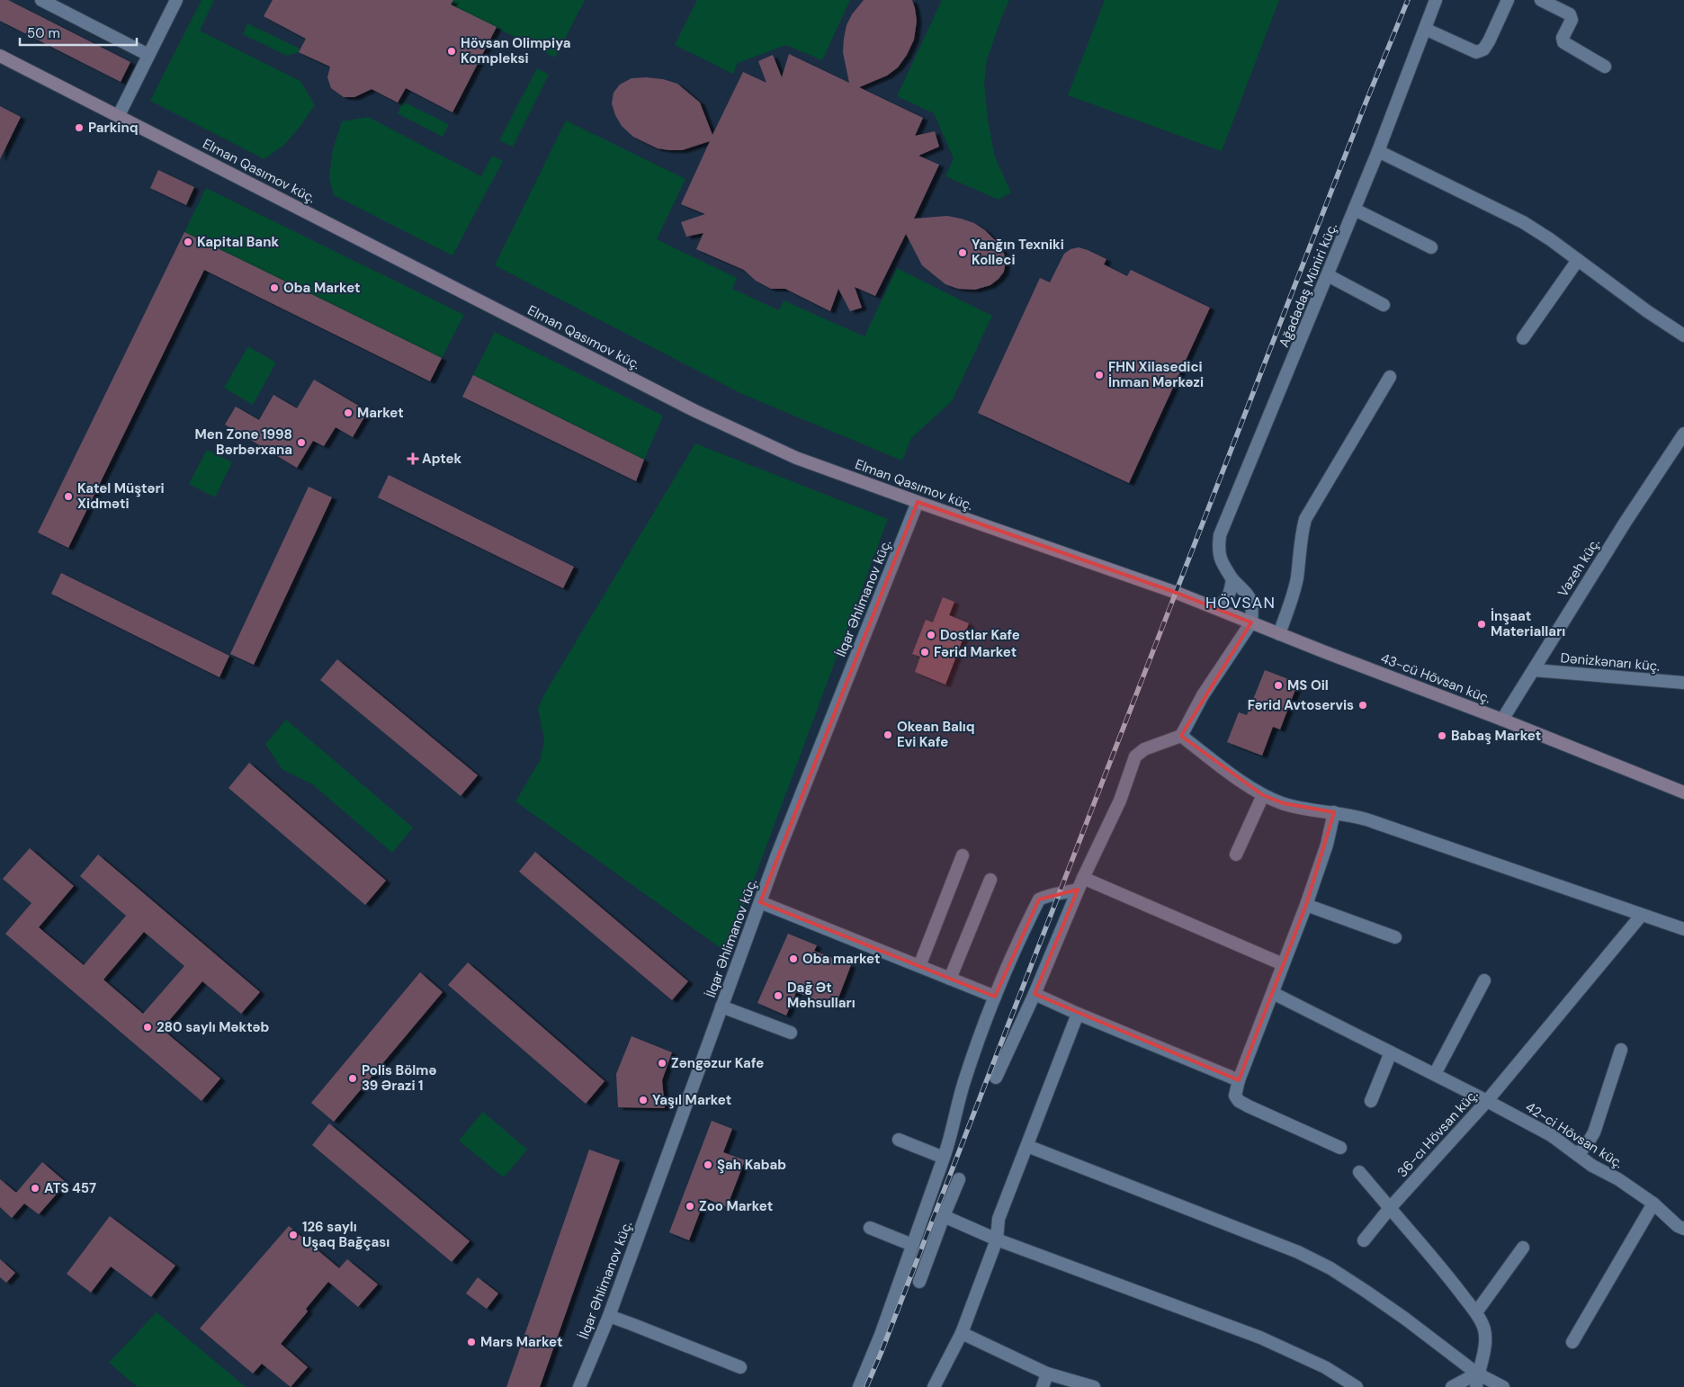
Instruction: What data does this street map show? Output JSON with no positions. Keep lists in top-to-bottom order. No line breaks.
{"streets":{"main road":["Elman Qasımov küç.","43-cü Hövsan küç."],"street":["Ağadadaş Müniri küç.","Vazeh küç.","İlqar Əhlimanov küç.","Dənizkənarı küç.","36-cı Hövsan küç.","42-ci Hövsan küç."]},"crossings":[["Elman Qasımov küç.","İlqar Əhlimanov küç."],["Elman Qasımov küç.","43-cü Hövsan küç."],["Ağadadaş Müniri küç.","43-cü Hövsan küç."],["Vazeh küç.","Dənizkənarı küç."],["Vazeh küç.","43-cü Hövsan küç."],["36-cı Hövsan küç.","42-ci Hövsan küç."]],"districts":["HÖVSAN"],"places":{"other":["Hövsan Olimpiya Kompleksi","Parkinq","Kapital Bank","Yanğın Texniki Kolleci","Oba Market","FHN Xilasedici İnman Mərkəzi","Market","Men Zone 1998 Bərbərxana","Katel Müştəri Xidməti","İnşaat Materialları","Dostlar Kafe","Fərid Market","MS Oil","Fərid Avtoservis","Okean Balıq Evi Kafe","Babaş Market","Oba market","Dağ Ət Məhsulları","280 saylı Məktəb","Zəngəzur Kafe","Polis Bölmə 39 Ərazi 1","Yaşıl Market","Şah Kabab","ATS 457","Zoo Market","126 saylı Uşaq Bağçası","Mars Market"],"health":["Aptek"]},"scale_bar":"50 m"}
